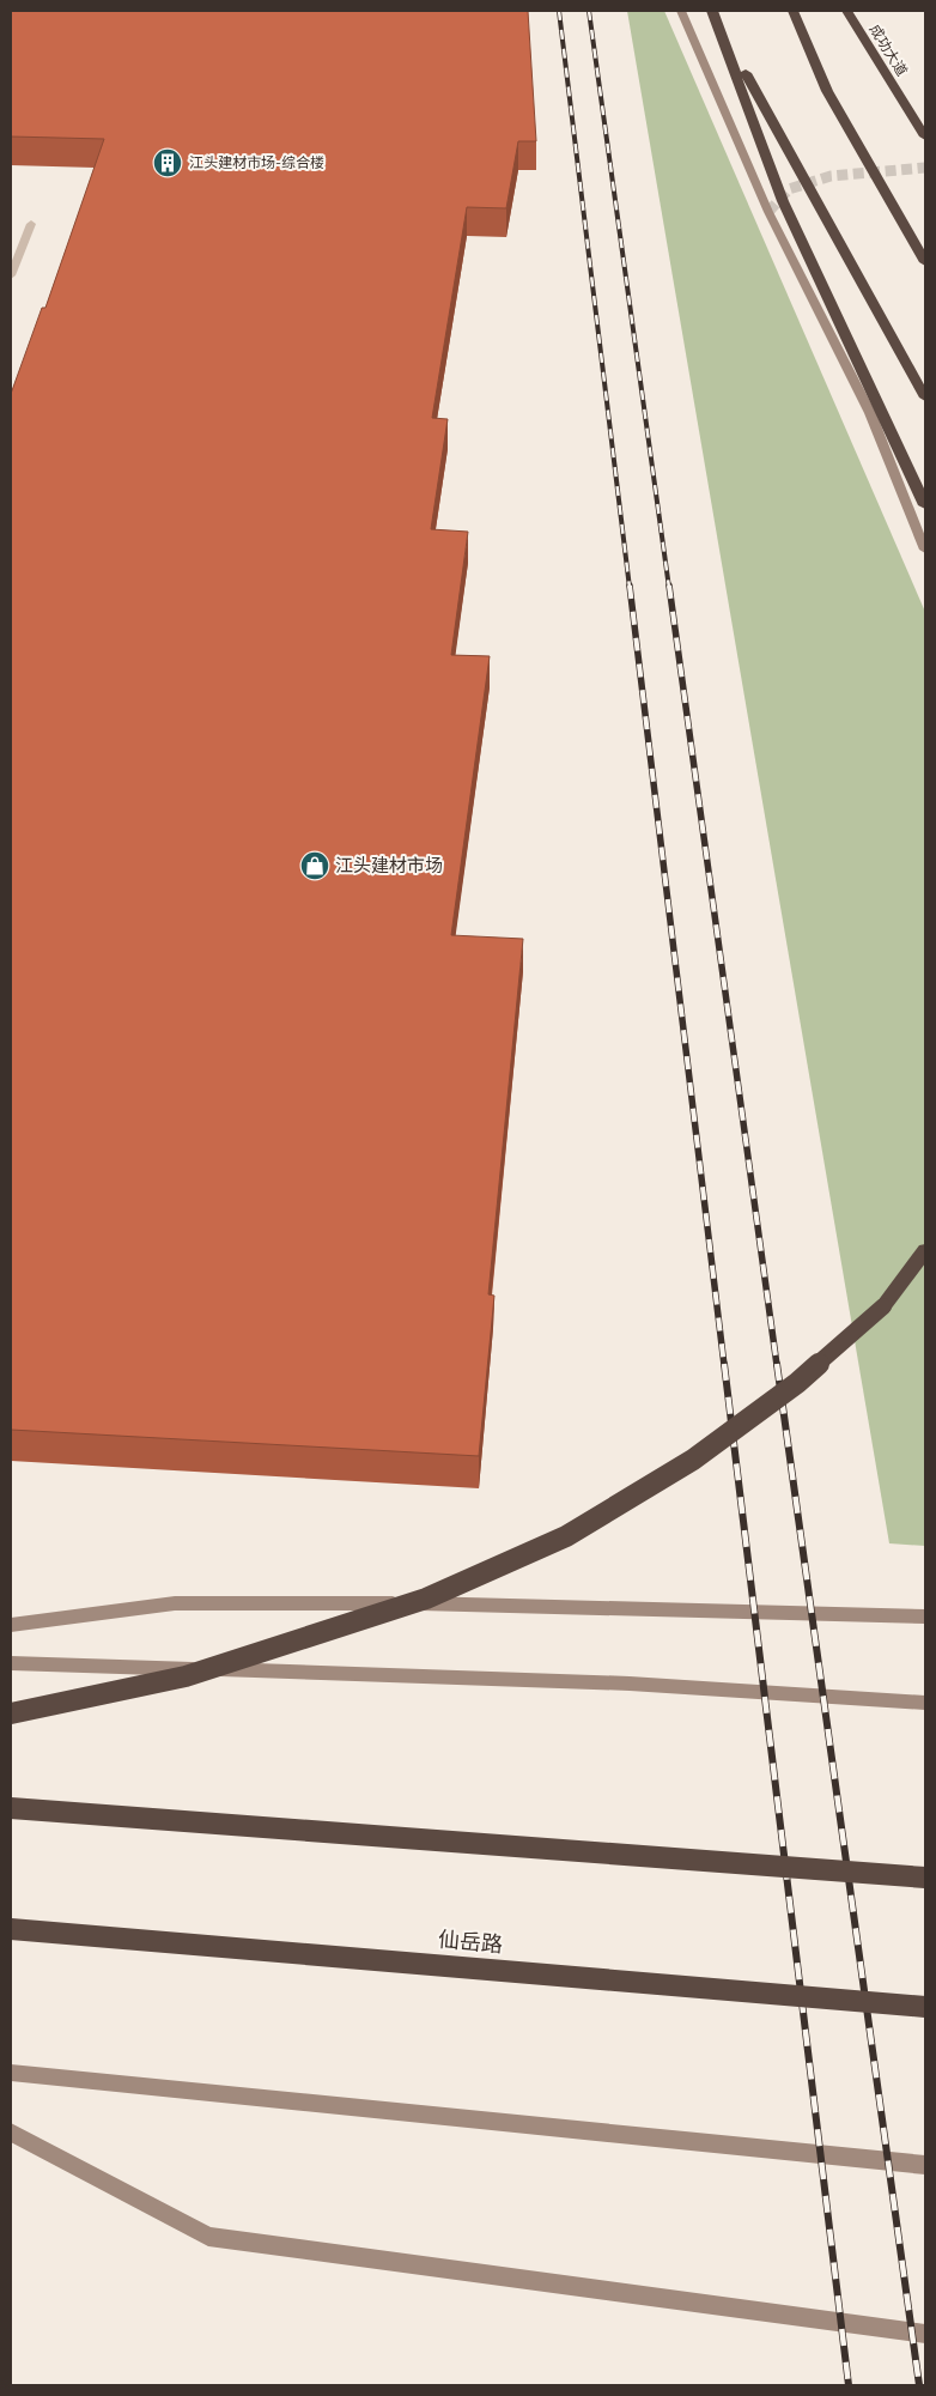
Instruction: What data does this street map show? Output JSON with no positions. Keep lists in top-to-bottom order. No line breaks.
{"streets":{"highway":["成功大道","仙岳路"]},"places":{"building":["江头建材市场-综合楼"],"shop":["江头建材市场"]}}
